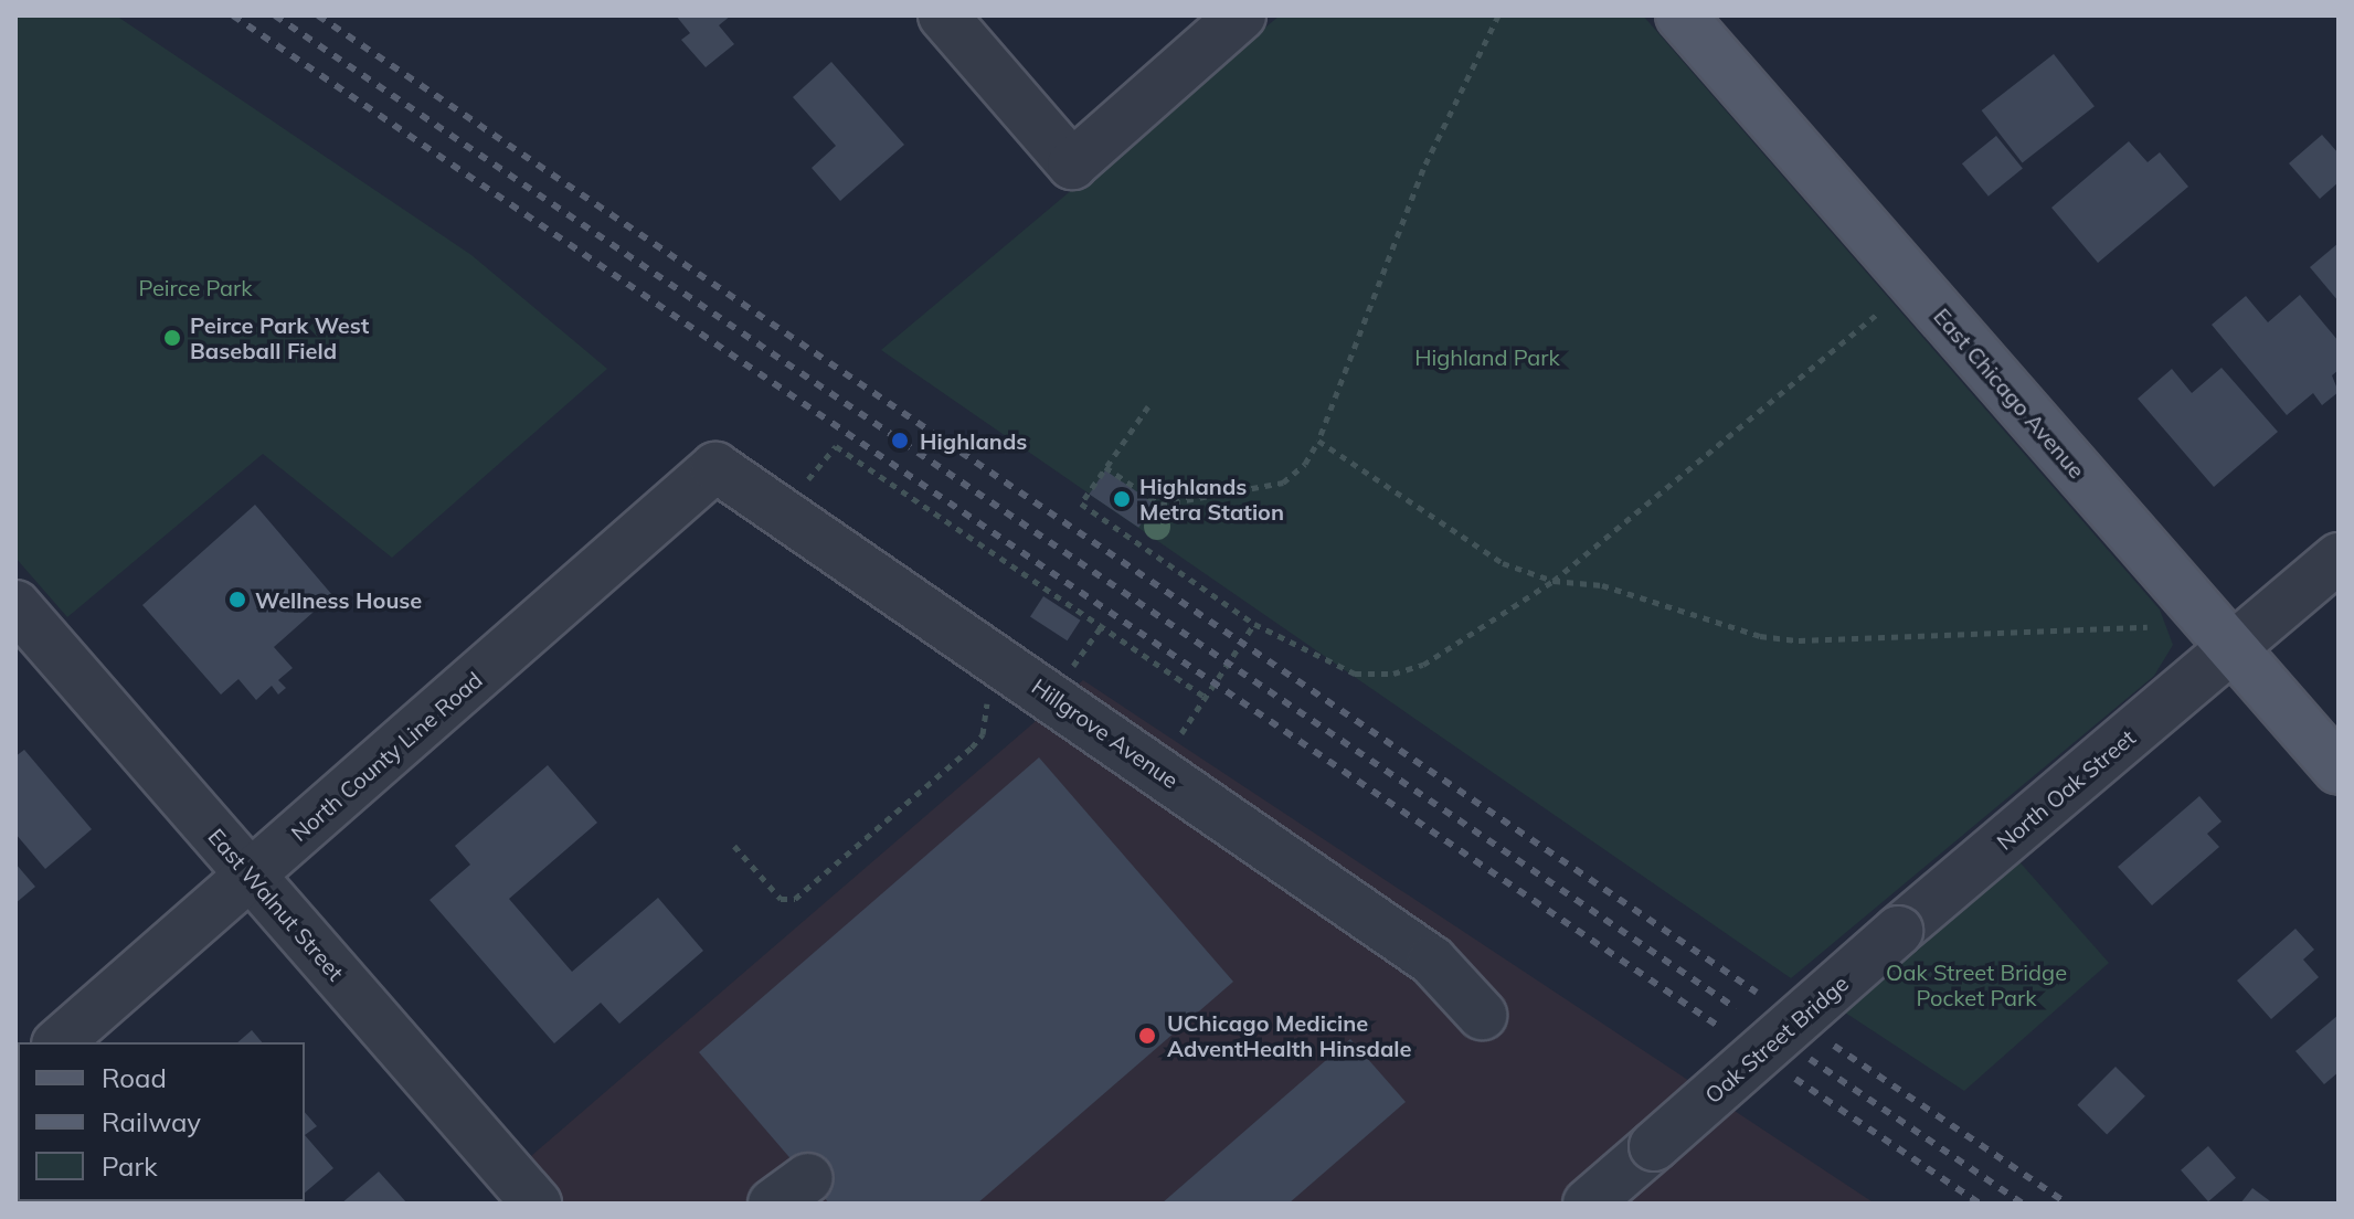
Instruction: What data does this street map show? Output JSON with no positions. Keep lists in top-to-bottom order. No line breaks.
{"streets":{"main road":["East Chicago Avenue"],"street":["Hillgrove Avenue","North County Line Road","North Oak Street","East Walnut Street","Oak Street Bridge"]},"crossings":[["East Chicago Avenue","North Oak Street"],["Hillgrove Avenue","North County Line Road"],["North County Line Road","East Walnut Street"],["North Oak Street","Oak Street Bridge"]],"parks":["Peirce Park","Highland Park","Oak Street Bridge Pocket Park"],"places":["Peirce Park West Baseball Field","Highlands","Highlands Metra Station","Wellness House","UChicago Medicine AdventHealth Hinsdale"],"legend":["Road","Railway","Park"]}
